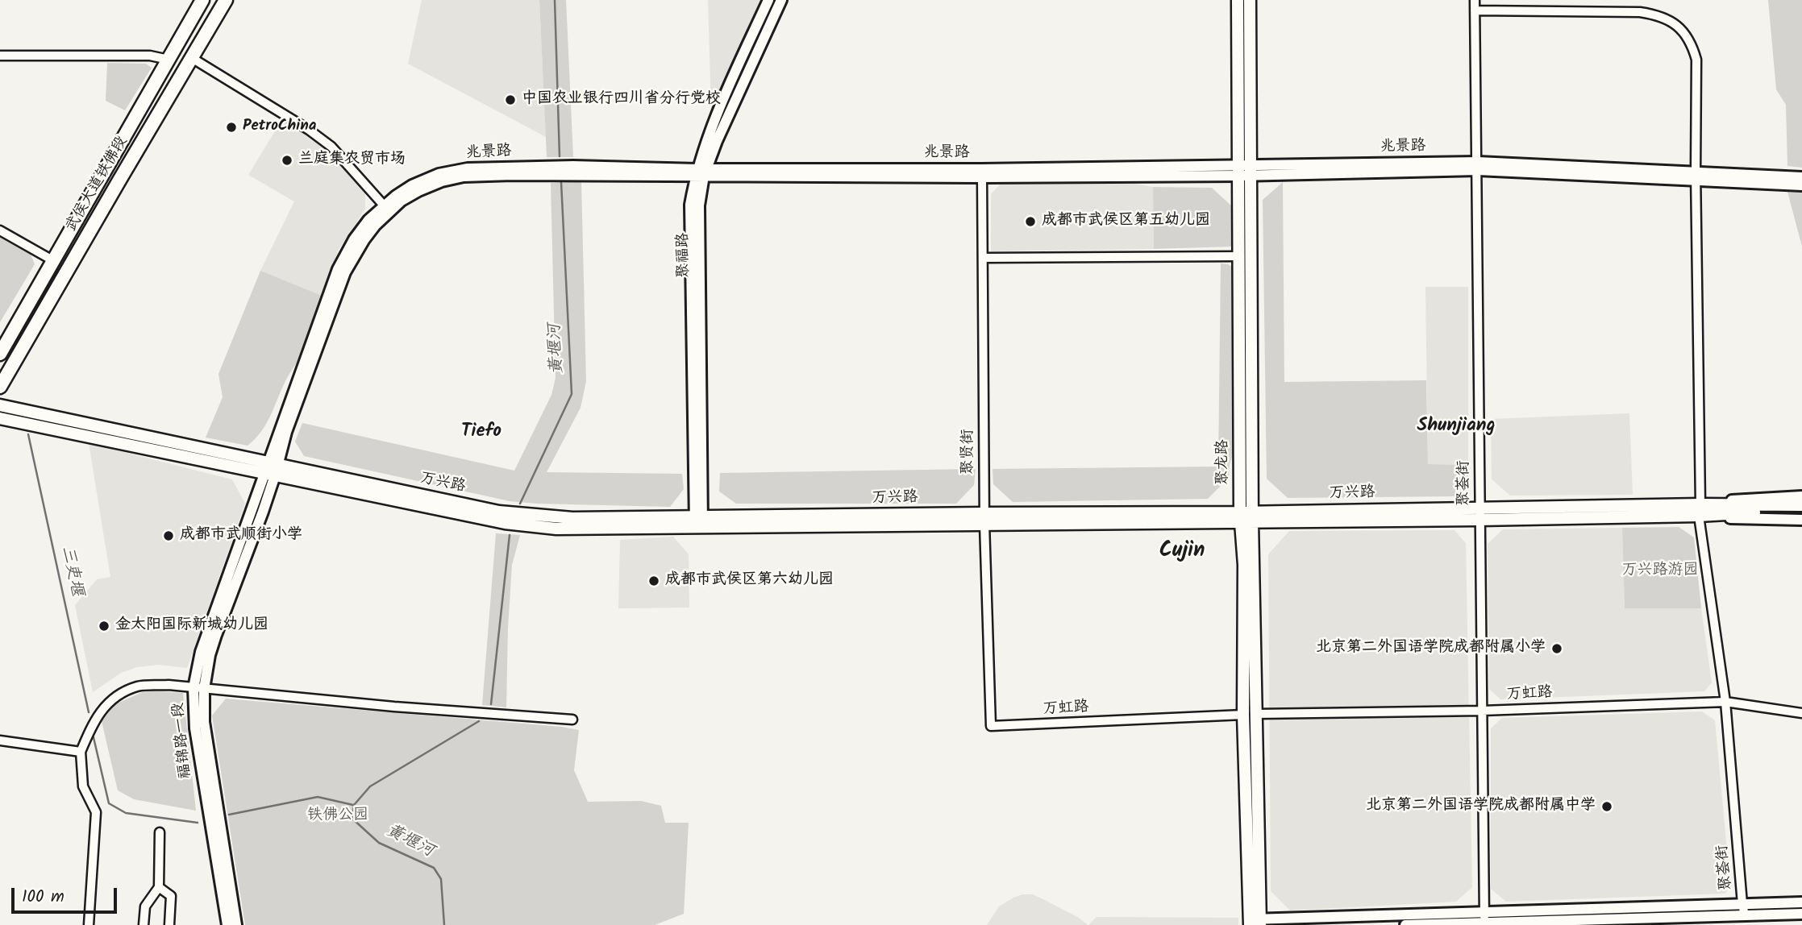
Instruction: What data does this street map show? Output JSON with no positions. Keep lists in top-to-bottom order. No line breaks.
{"streets":{"main road":["武侯大道铁佛段","聚龙路","万兴路"],"street":["兆景路","聚福路","聚贤街","聚荟街","万虹路","福锦路一段"]},"crossings":[["兆景路","聚福路"],["兆景路","聚贤街"],["兆景路","聚龙路"],["兆景路","万兴路"],["兆景路","聚荟街"],["兆景路","福锦路一段"],["聚福路","万兴路"],["聚贤街","万兴路"],["聚贤街","万虹路"],["聚龙路","万兴路"],["聚龙路","万虹路"],["万兴路","聚荟街"],["万兴路","福锦路一段"],["聚荟街","万虹路"]],"districts":["Shunjiang","Tiefo","Cujin"],"water":["黄堰河","三吏堰"],"parks":["万兴路游园","铁佛公园"],"places":["中国农业银行四川省分行党校","PetroChina","兰庭集农贸市场","成都市武侯区第五幼儿园","成都市武顺街小学","成都市武侯区第六幼儿园","金太阳国际新城幼儿园","北京第二外国语学院成都附属小学","北京第二外国语学院成都附属中学"],"scale_bar":"100 m"}
